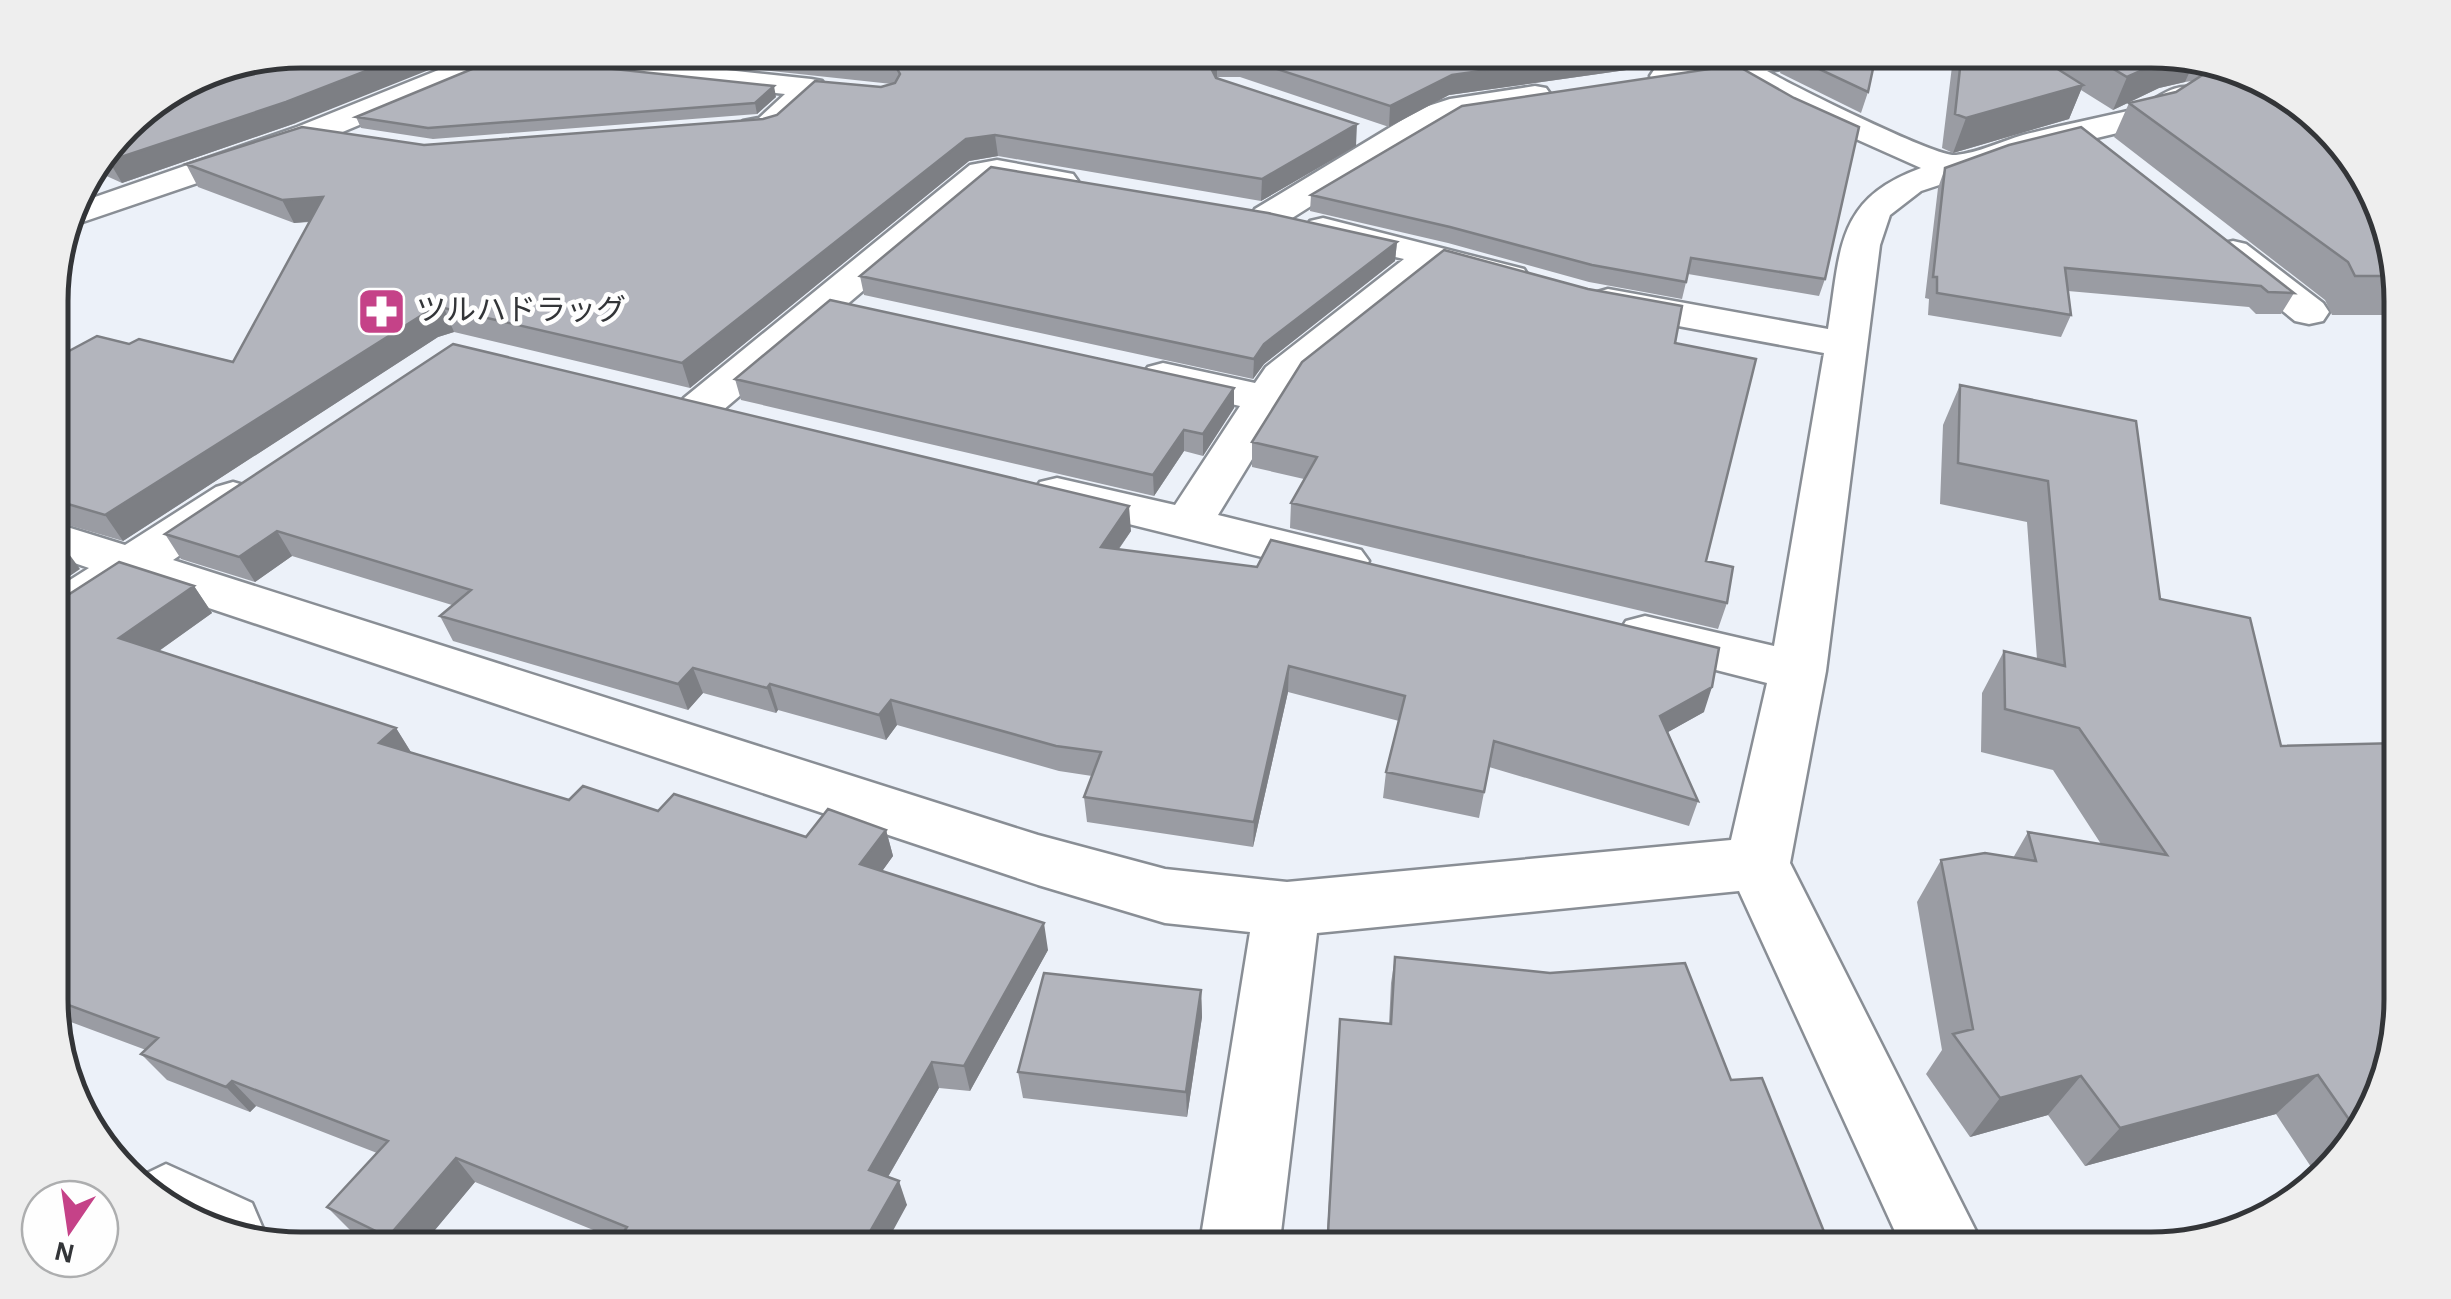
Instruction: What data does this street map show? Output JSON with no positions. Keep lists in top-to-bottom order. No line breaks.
{"places":{"pharmacy":["ツルハドラッグ"]},"north":"bottom"}
